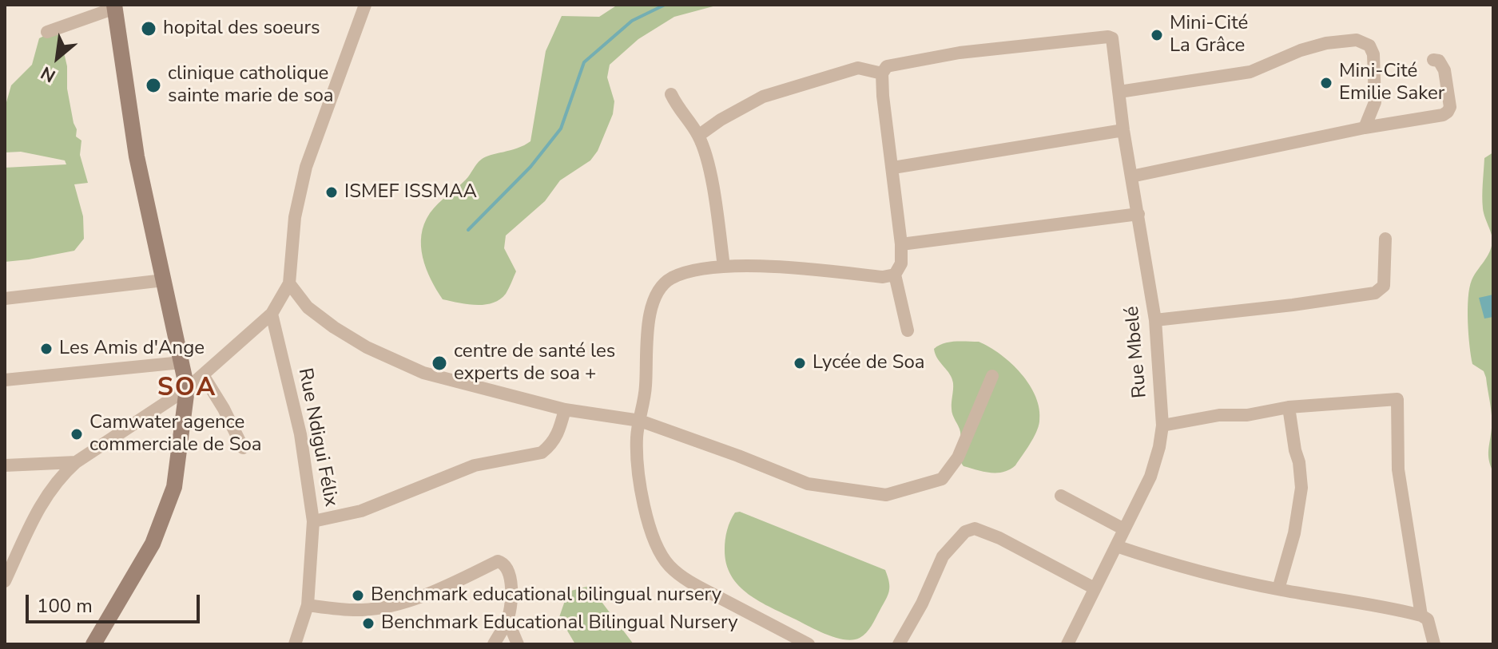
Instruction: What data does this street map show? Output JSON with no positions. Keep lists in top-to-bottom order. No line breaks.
{"streets":{"street":["Rue Mbelé","Rue Ndigui Félix"]},"districts":["SOA"],"places":["hopital des soeurs","Mini-Cité La Grâce","Mini-Cité Emilie Saker","clinique catholique sainte marie de soa","ISMEF ISSMAA","Les Amis d'Ange","centre de santé les experts de soa +","Lycée de Soa","Camwater agence commerciale de Soa","Benchmark educational bilingual nursery","Benchmark Educational Bilingual Nursery"],"scale_bar":"100 m","north":"bottom left"}
